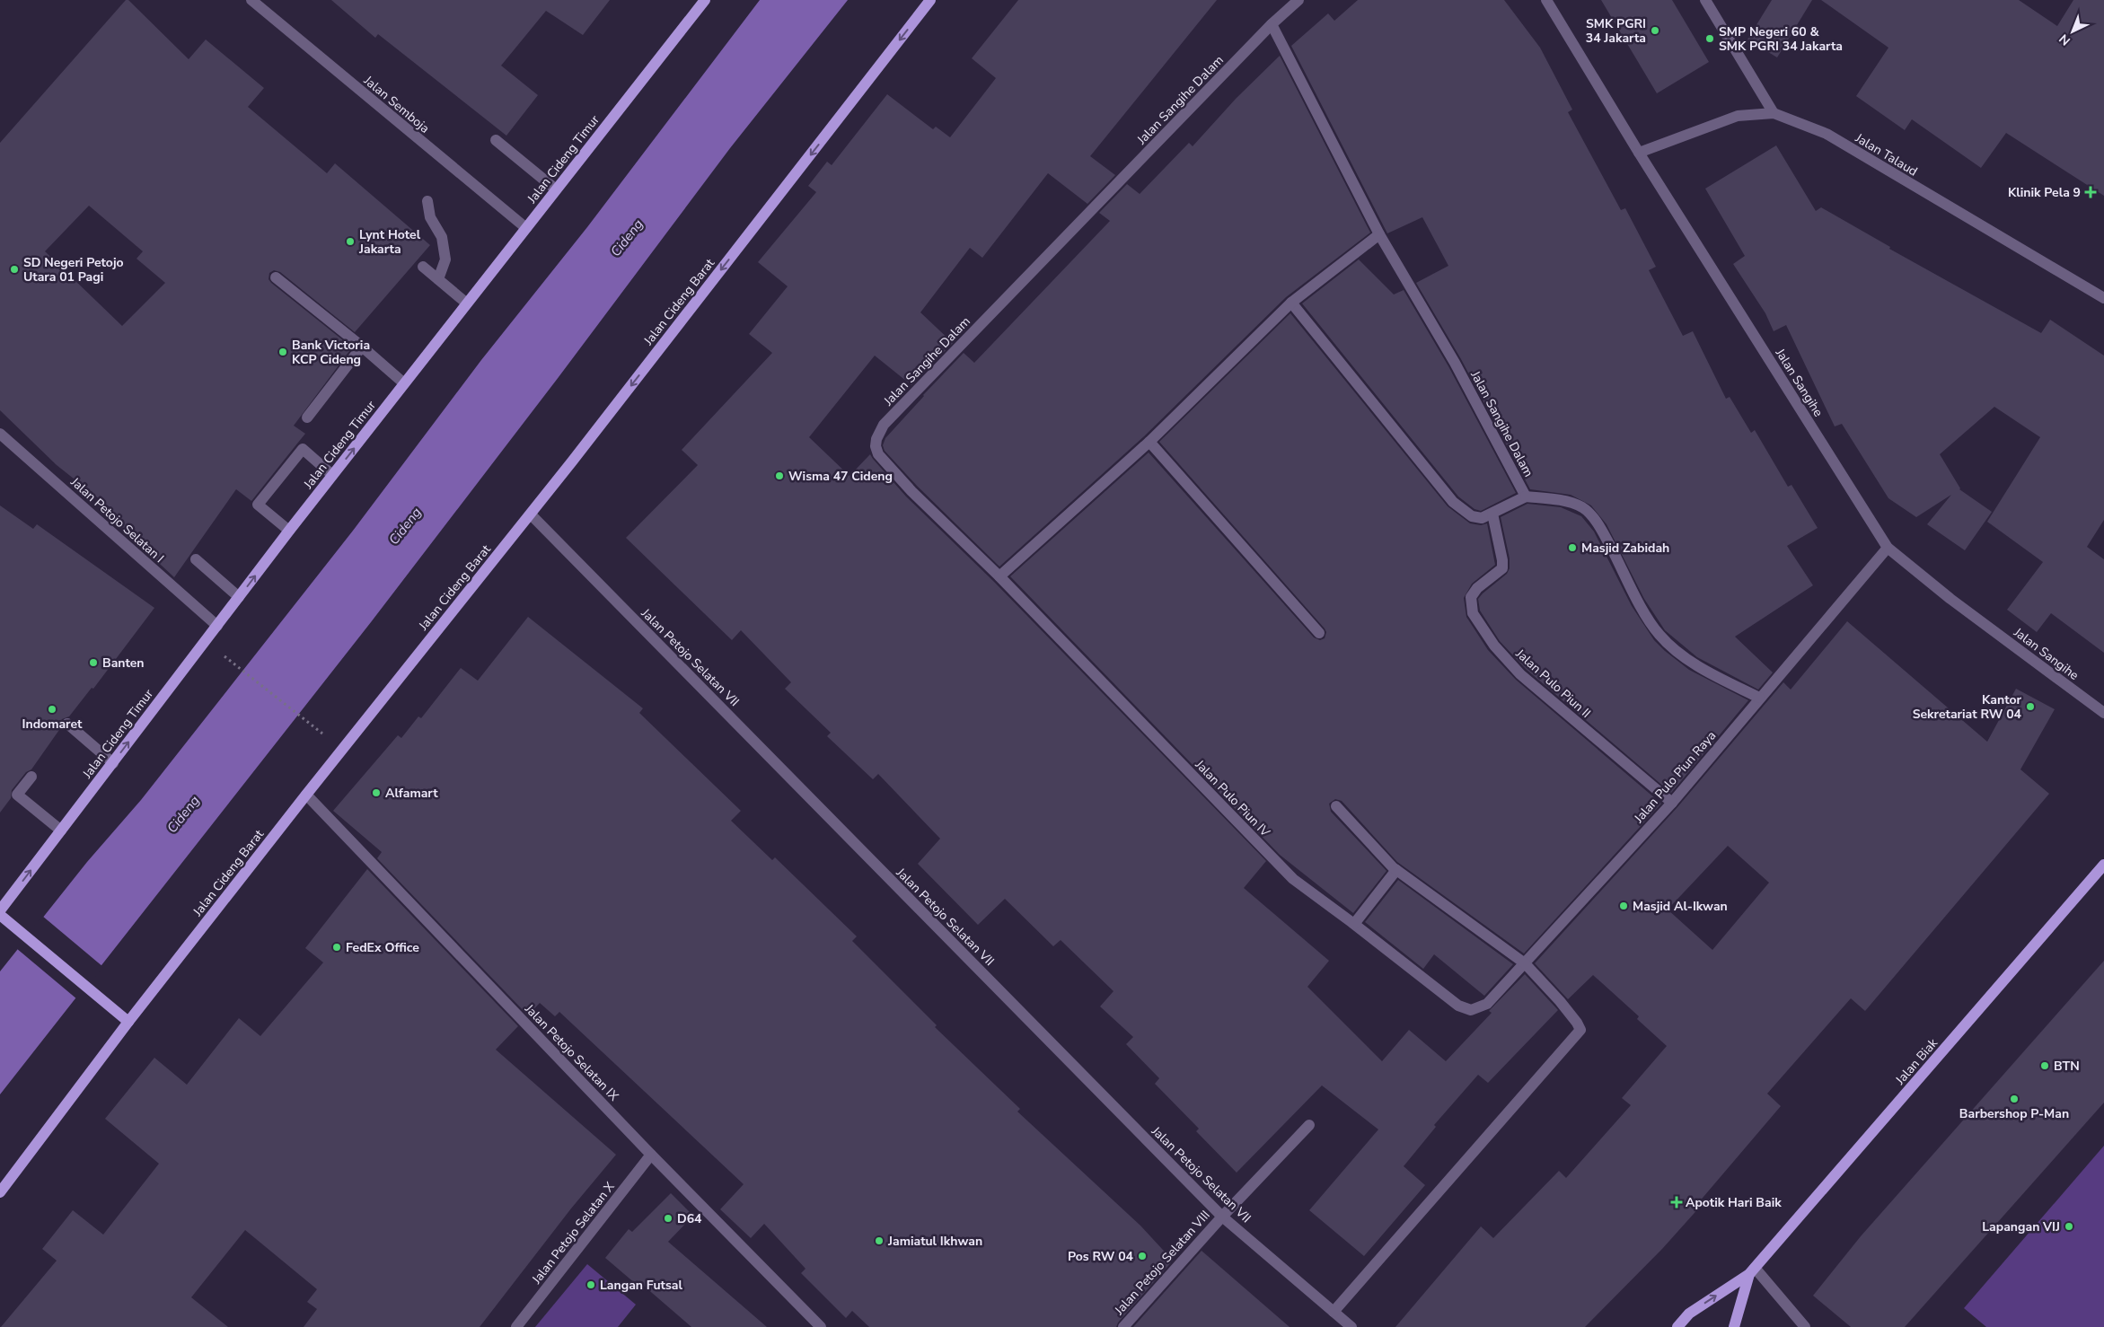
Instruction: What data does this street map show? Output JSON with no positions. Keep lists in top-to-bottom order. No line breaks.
{"streets":{"main road":["Jalan Cideng Timur","Jalan Cideng Barat","Jalan Biak"],"street":["Jalan Sangihe Dalam","Jalan Semboja","Jalan Talaud","Jalan Sangihe","Jalan Petojo Selatan I","Jalan Petojo Selatan VII","Jalan Pulo Piun II","Jalan Pulo Piun Raya","Jalan Pulo Piun IV","Jalan Petojo Selatan IX","Jalan Petojo Selatan X","Jalan Petojo Selatan VIII"]},"crossings":[["Jalan Sangihe Dalam","Jalan Pulo Piun II"],["Jalan Sangihe Dalam","Jalan Pulo Piun IV"],["Jalan Semboja","Jalan Cideng Timur"],["Jalan Talaud","Jalan Sangihe"],["Jalan Cideng Timur","Jalan Petojo Selatan I"],["Jalan Cideng Barat","Jalan Petojo Selatan VII"],["Jalan Cideng Barat","Jalan Petojo Selatan IX"],["Jalan Sangihe","Jalan Pulo Piun Raya"],["Jalan Petojo Selatan VII","Jalan Petojo Selatan VIII"],["Jalan Pulo Piun II","Jalan Pulo Piun Raya"],["Jalan Pulo Piun Raya","Jalan Pulo Piun IV"],["Jalan Petojo Selatan IX","Jalan Petojo Selatan X"]],"one_way":["Jalan Cideng Timur","Jalan Cideng Barat"],"water":["Cideng"],"places":{"other":["SMK PGRI 34 Jakarta","SMP Negeri 60 & SMK PGRI 34 Jakarta","Lynt Hotel Jakarta","SD Negeri Petojo Utara 01 Pagi","Bank Victoria KCP Cideng","Wisma 47 Cideng","Masjid Zabidah","Banten","Kantor Sekretariat RW 04","Indomaret","Alfamart","Masjid Al-Ikwan","FedEx Office","BTN","Barbershop P-Man","D64","Lapangan VIJ","Jamiatul Ikhwan","Pos RW 04","Langan Futsal"],"health":["Klinik Pela 9","Apotik Hari Baik"]},"north":"bottom left"}
